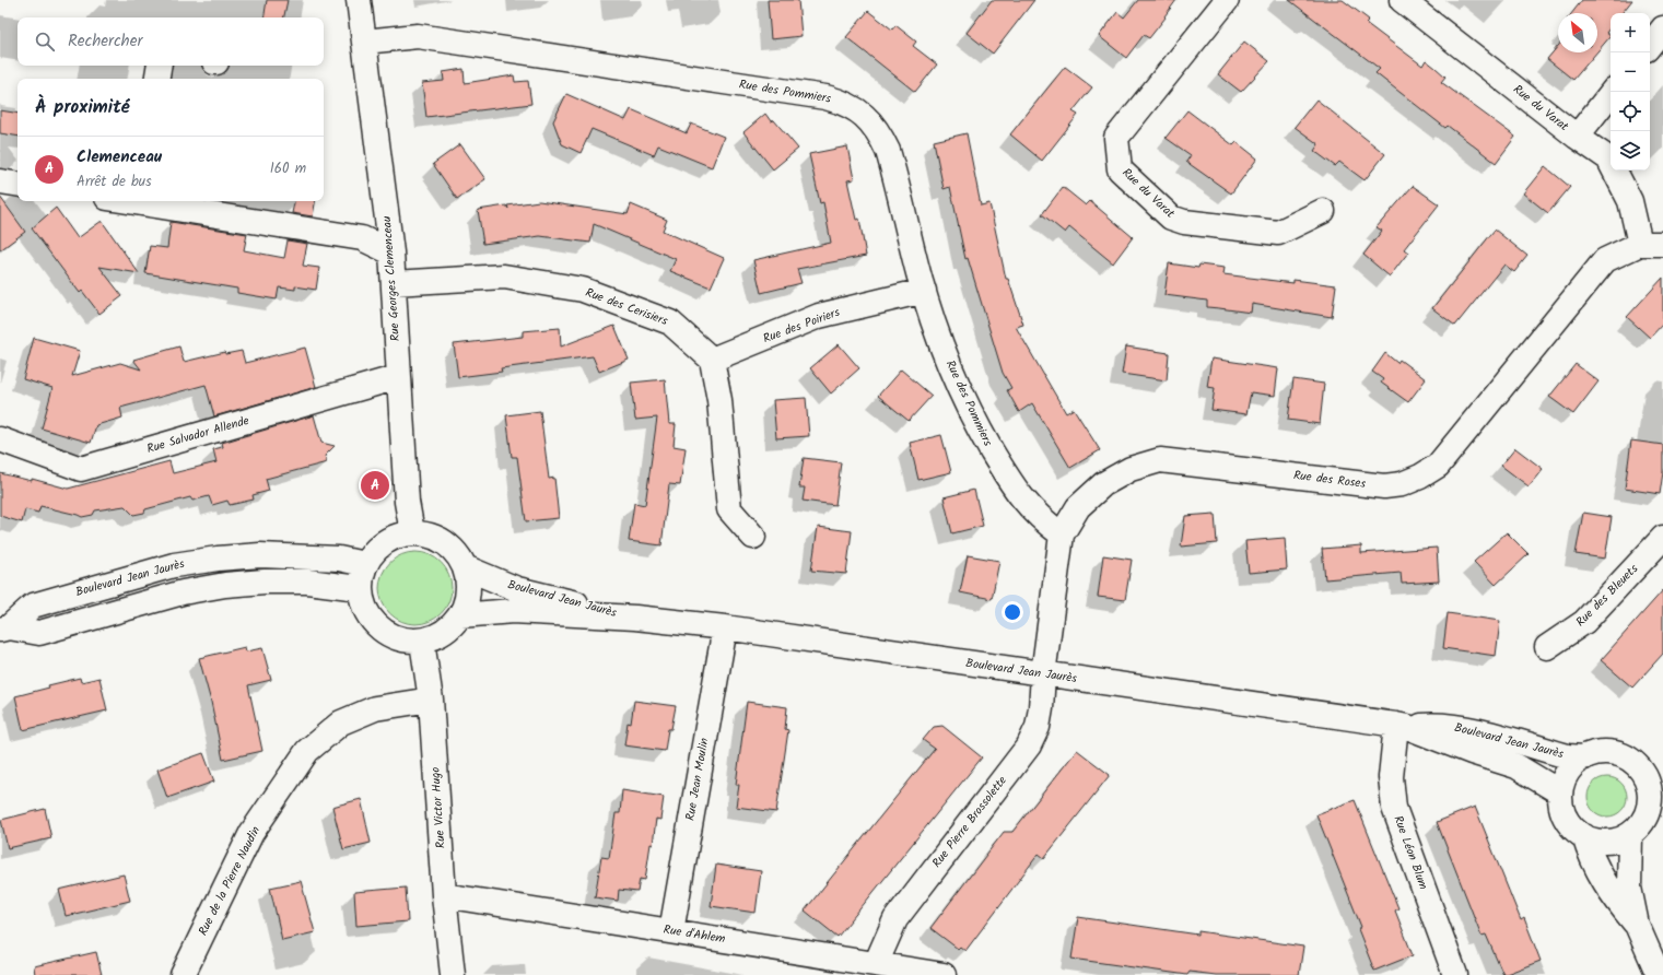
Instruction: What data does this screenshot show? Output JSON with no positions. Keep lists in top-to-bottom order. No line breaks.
{"streets":{"street":["Rue des Pommiers","Rue du Varat","Rue Georges Clemenceau","Rue des Cerisiers","Rue des Poiriers","Rue Salvador Allende","Rue des Roses","Boulevard Jean Jaurès","Rue des Bleuets","Rue Jean Moulin","Rue Victor Hugo","Rue Pierre Brossolette","Rue Léon Blum","Rue de la Pierre Naudin","Rue d'Ahlem"]},"crossings":[["Rue des Pommiers","Rue Georges Clemenceau"],["Rue des Pommiers","Rue des Poiriers"],["Rue des Pommiers","Rue des Roses"],["Rue du Varat","Rue des Roses"],["Rue Georges Clemenceau","Rue des Cerisiers"],["Rue Georges Clemenceau","Rue Salvador Allende"],["Rue Georges Clemenceau","Boulevard Jean Jaurès"],["Rue Georges Clemenceau","Rue Victor Hugo"],["Rue des Cerisiers","Rue des Poiriers"],["Rue des Roses","Boulevard Jean Jaurès"],["Rue des Roses","Rue Pierre Brossolette"],["Boulevard Jean Jaurès","Rue Jean Moulin"],["Boulevard Jean Jaurès","Rue Victor Hugo"],["Boulevard Jean Jaurès","Rue Pierre Brossolette"],["Boulevard Jean Jaurès","Rue Léon Blum"],["Rue Jean Moulin","Rue d'Ahlem"],["Rue Victor Hugo","Rue de la Pierre Naudin"],["Rue Victor Hugo","Rue d'Ahlem"],["Rue Pierre Brossolette","Rue d'Ahlem"]],"north":"top left","page":{"map_buttons":["+","−"],"search":"Rechercher","heading":"À proximité","list":[{"mark":"A","name":"Clemenceau","note":"Arrêt de bus","value":"160 m"}],"pins":"A"}}
